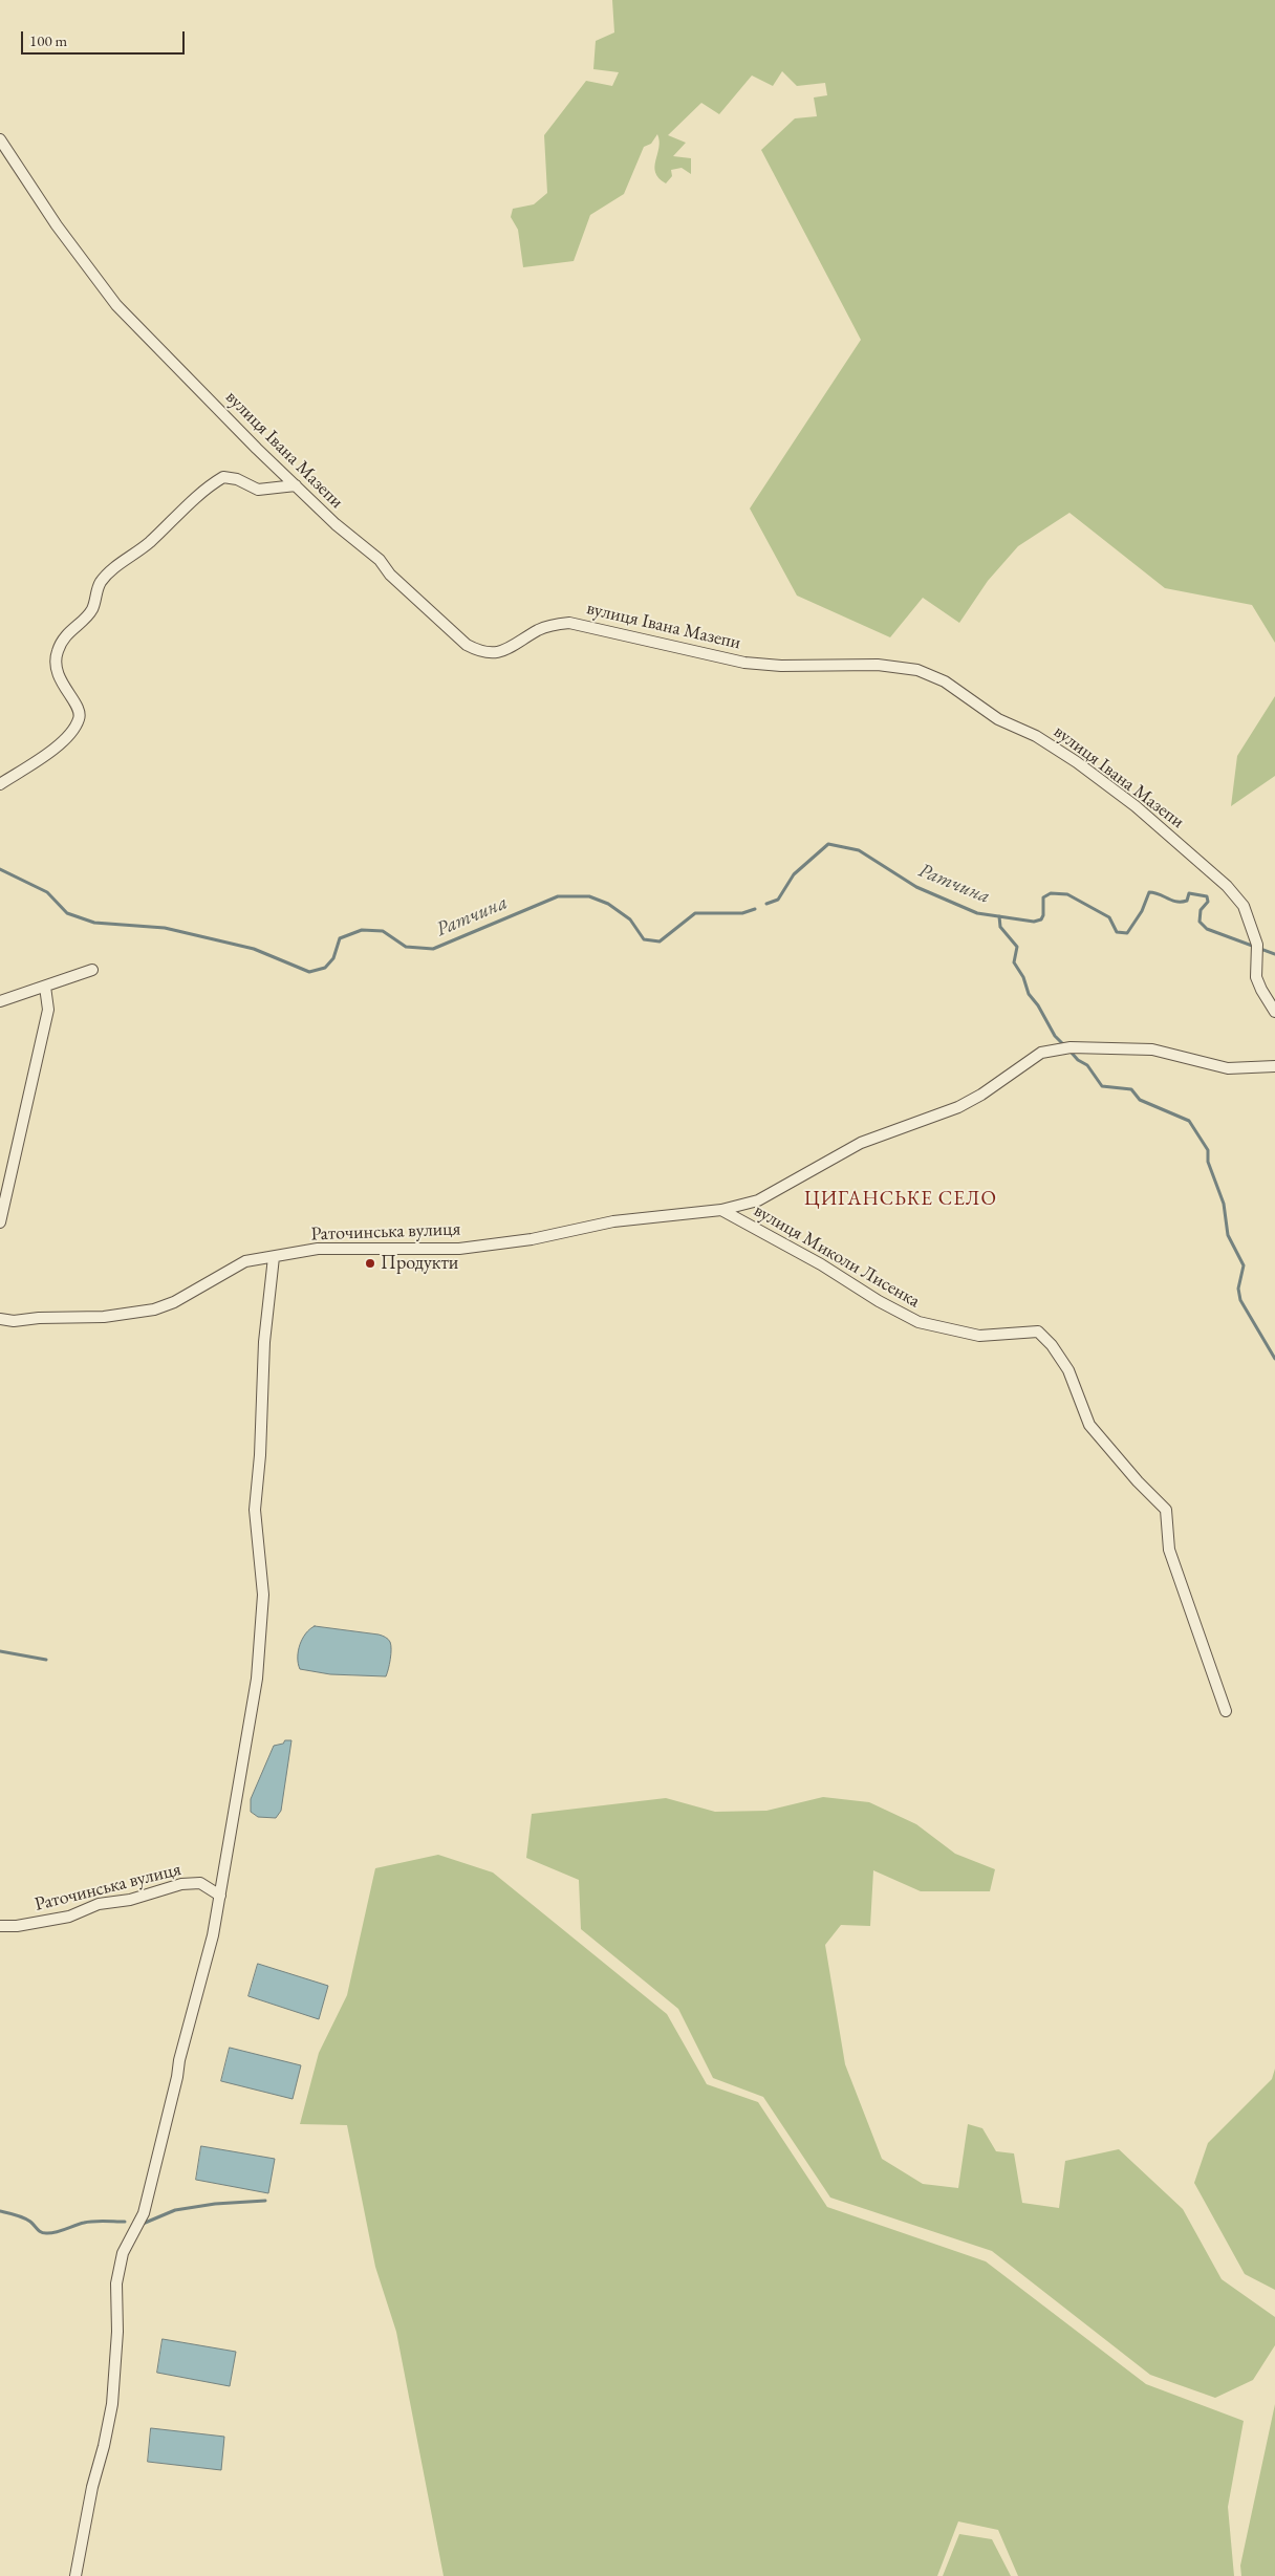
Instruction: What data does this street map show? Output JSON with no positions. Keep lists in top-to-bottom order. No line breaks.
{"streets":{"street":["вулиця Івана Мазепи","Раточинська вулиця","вулиця Миколи Лисенка"]},"crossings":[["Раточинська вулиця","вулиця Миколи Лисенка"]],"districts":["ЦИГАНСЬКЕ СЕЛО"],"water":["Ратчина"],"places":["Продукти"],"scale_bar":"100 m"}
